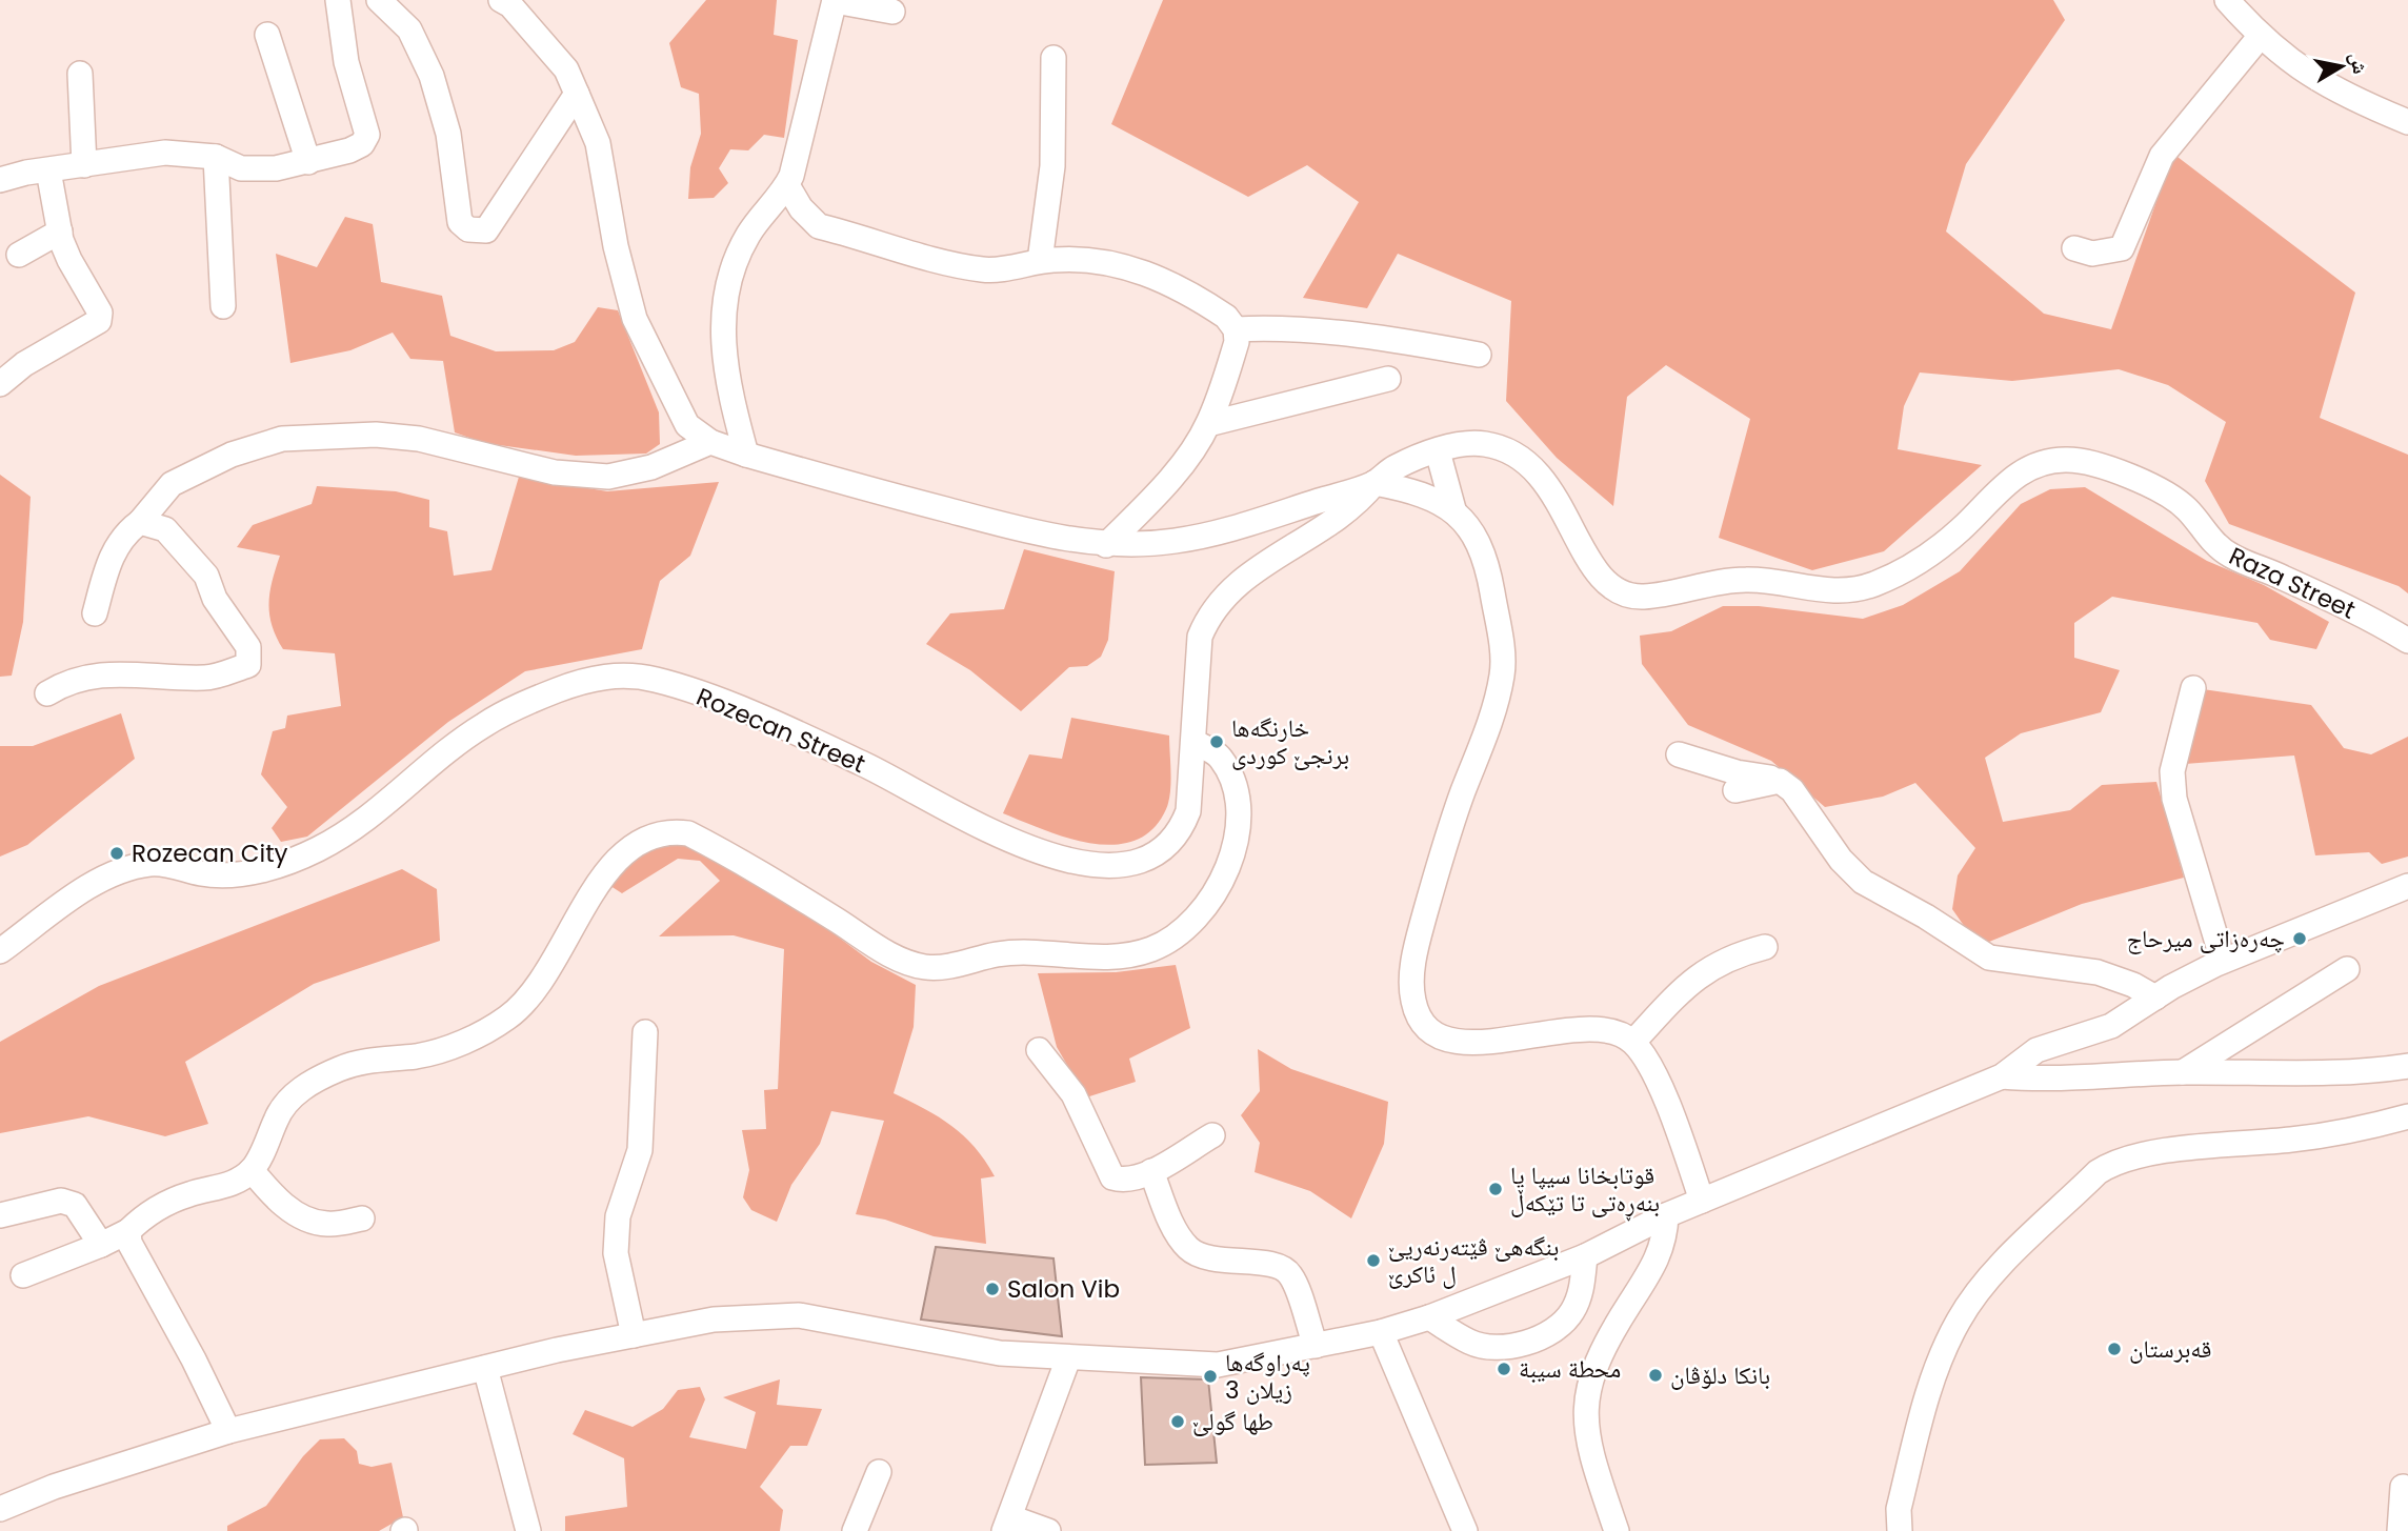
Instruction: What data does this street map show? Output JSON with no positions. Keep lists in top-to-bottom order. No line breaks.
{"streets":{"street":["Raza Street","Rozecan Street"]},"crossings":[["Raza Street","Rozecan Street"]],"places":["خارنگەها برنجێ کوردی","Rozecan City","چەرەزاتی میرحاج","قوتابخانا سیپا یا بنەڕەتی تا تێکەڵ","بنگەهێ ڤێتەرنەریێ ل ئاکرێ","Salon Vib","قەبرستان","محطة سيبة","بانکا دلۆڤان","پەراوگەها زیلان 3","طها گولێ"],"north":"right"}
